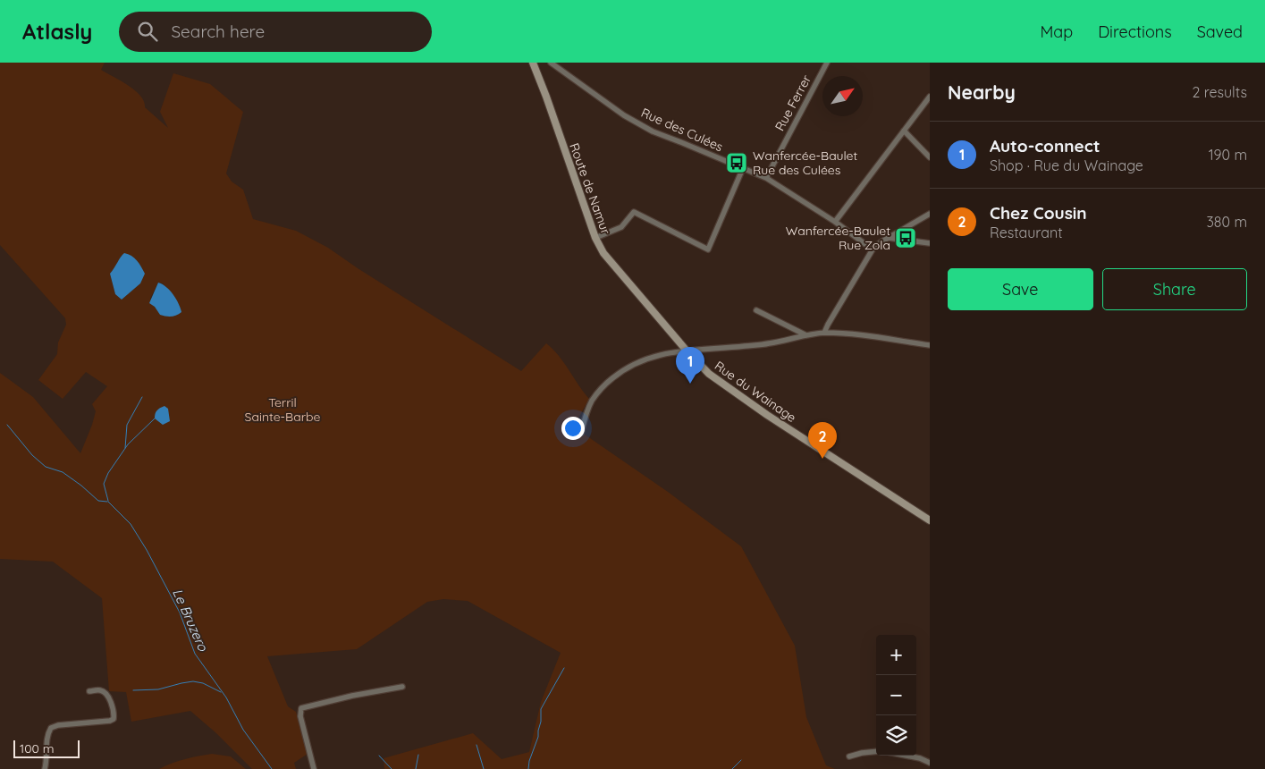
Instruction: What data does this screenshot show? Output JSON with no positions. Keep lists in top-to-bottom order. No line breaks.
{"streets":{"main road":["Route de Namur","Rue du Wainage"],"street":["Rue Ferrer","Rue des Culées"]},"crossings":[["Rue Ferrer","Rue des Culées"],["Route de Namur","Rue du Wainage"]],"water":["Le Bruzero"],"parks":["Terril Sainte-Barbe"],"places":{"bus stop":["Wanfercée-Baulet Rue des Culées","Wanfercée-Baulet Rue Zola"]},"scale_bar":"100 m","north":"top right","page":{"header":"Atlasly","search":"Search here","nav":["Map","Directions","Saved"],"heading":["Nearby","2 results"],"list":[{"mark":"1","name":"Auto-connect","note":"Shop · Rue du Wainage","value":"190 m"},{"mark":"2","name":"Chez Cousin","note":"Restaurant","value":"380 m"}],"buttons":["Save","Share"],"pins":["1","2"],"map_buttons":["+","−"],"scale":"100 m"}}
